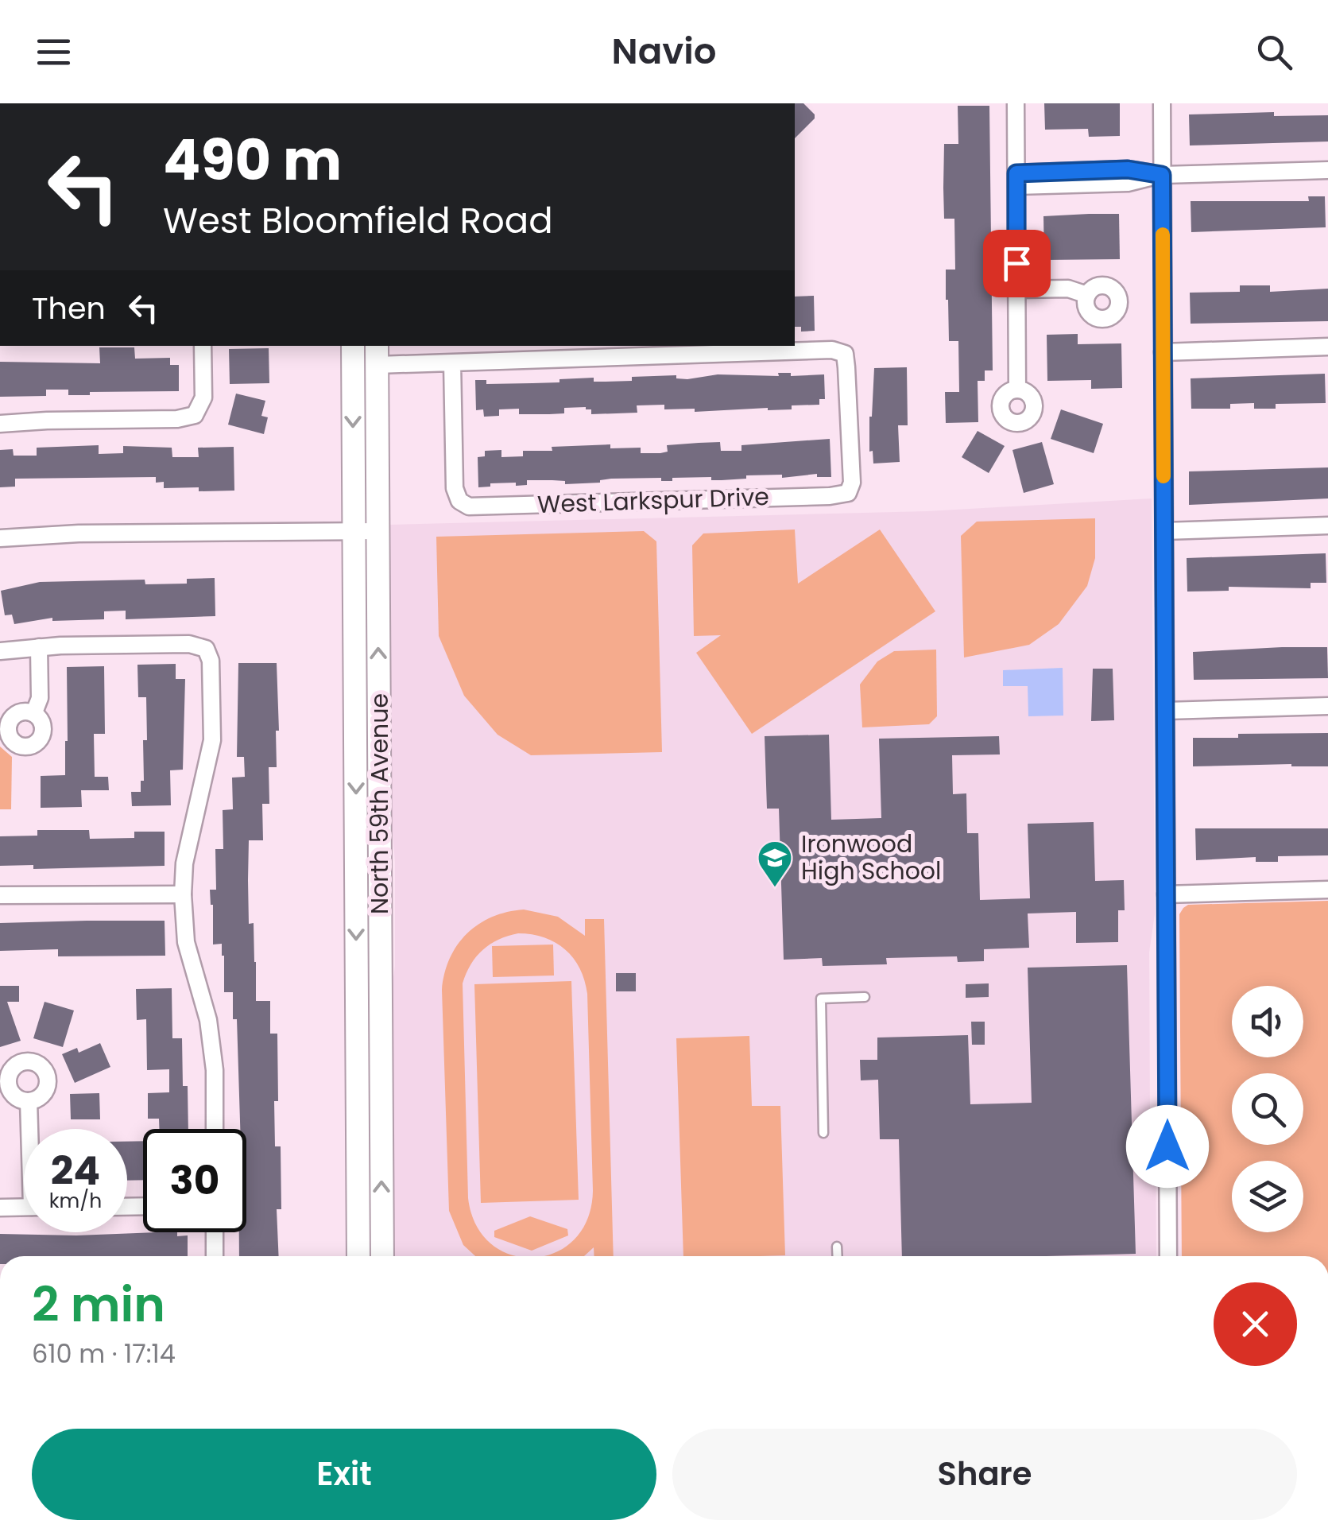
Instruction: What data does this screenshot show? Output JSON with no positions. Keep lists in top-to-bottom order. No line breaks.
{"streets":{"main road":["North 59th Avenue"],"street":["West Larkspur Drive"]},"places":{"school or university":["Ironwood High School"]},"page":{"header":"Navio","turn":["490 m","West Bloomfield Road"],"then":"Then","speed":"24 km/h","limit":"30","heading":["2 min","610 m · 17:14"],"buttons":["Exit","Share"]}}
